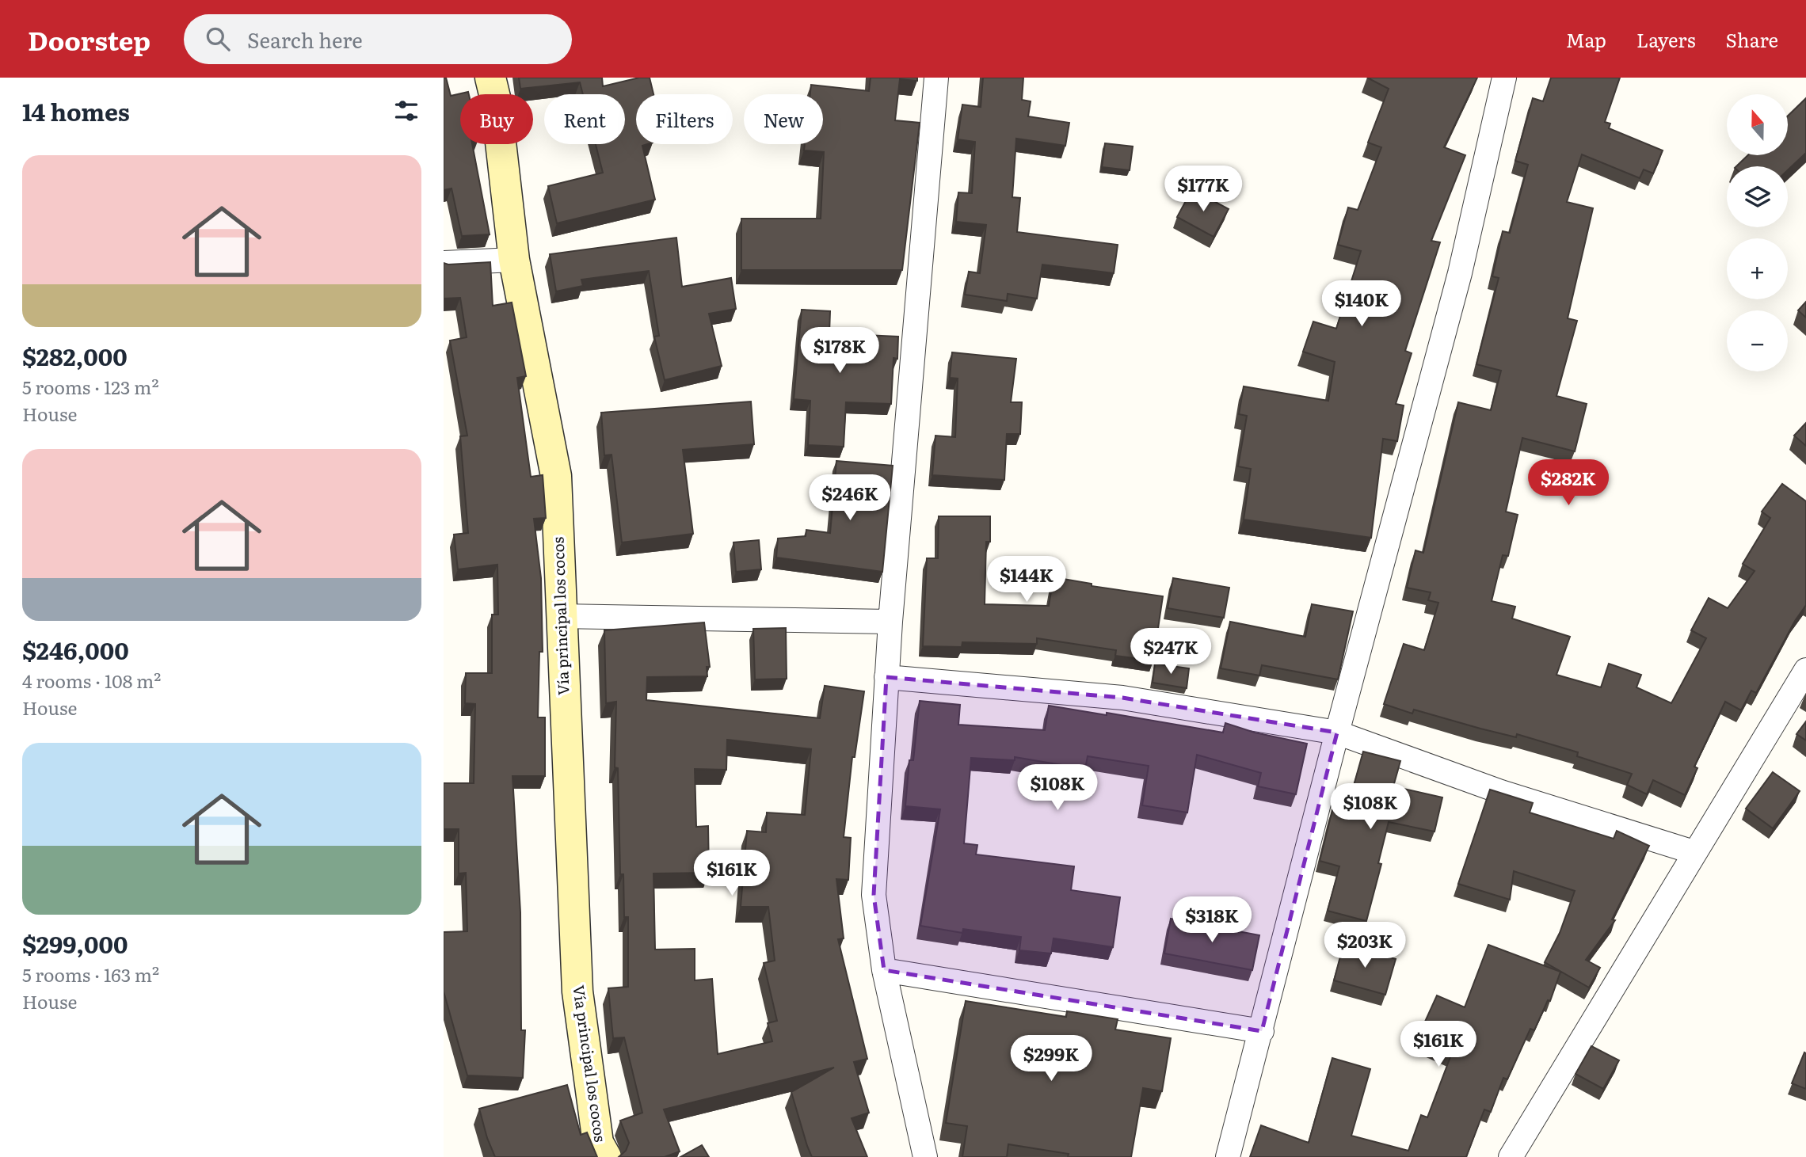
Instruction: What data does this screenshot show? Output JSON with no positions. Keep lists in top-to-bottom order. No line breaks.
{"streets":{"street":["Vía principal los cocos"]},"north":"top","page":{"header":"Doorstep","search":"Search here","nav":["Map","Layers","Share"],"heading":"14 homes","map_buttons":["+","−"],"chip":["Buy","Rent","Filters","New"],"list":[{"name":"$282,000","note":"5 rooms · 123 m² · House"},{"name":"$246,000","note":"4 rooms · 108 m² · House"},{"name":"$299,000","note":"5 rooms · 163 m² · House"}],"price":["$177K","$140K","$178K","$282K","$246K","$144K","$247K","$108K","$108K","$161K","$318K","$203K","$161K","$299K"]}}
